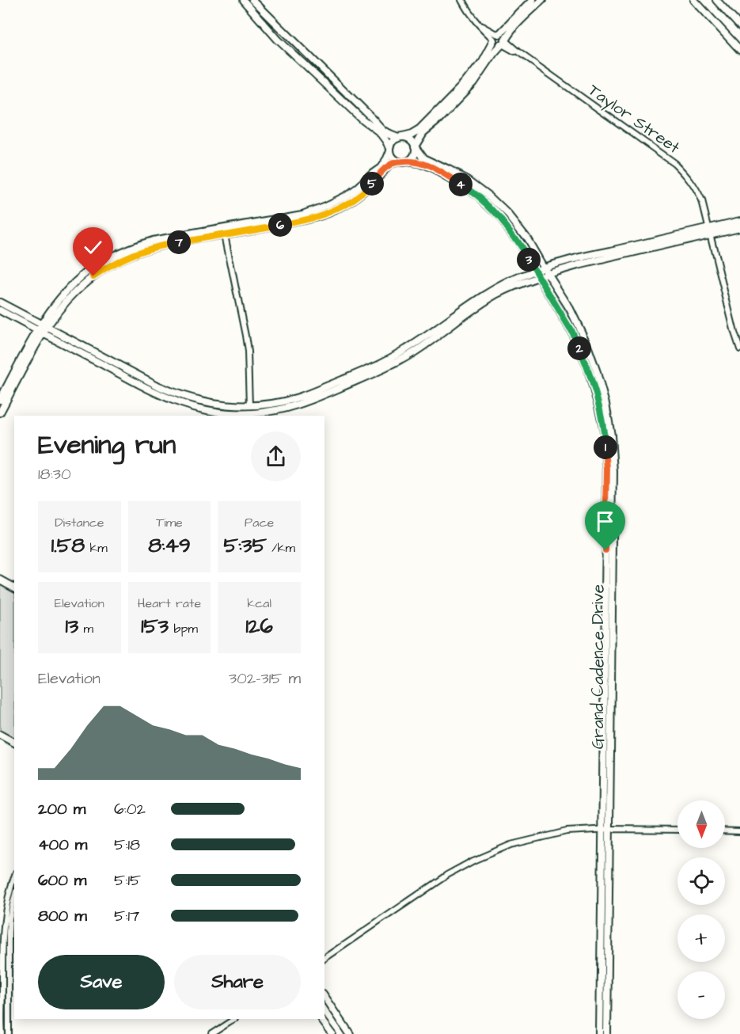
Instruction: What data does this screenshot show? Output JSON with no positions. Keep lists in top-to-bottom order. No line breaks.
{"streets":{"main road":["Grand Cadence Drive"],"street":["Taylor Street"]},"north":"bottom","page":{"pins":["5","4","6","7","3","2","1"],"heading":["Evening run","18:30"],"stats":[["Distance","1.58 km"],["Time","8:49"],["Pace","5:35 /km"],["Elevation","13 m"],["Heart rate","153 bpm"],["kcal","126"]],"chart":["Elevation","302–315 m"],"list":[{"name":"200 m","note":"6:02"},{"name":"400 m","note":"5:18"},{"name":"600 m","note":"5:15"},{"name":"800 m","note":"5:17"}],"map_buttons":["+","−"],"buttons":["Save","Share"]}}
